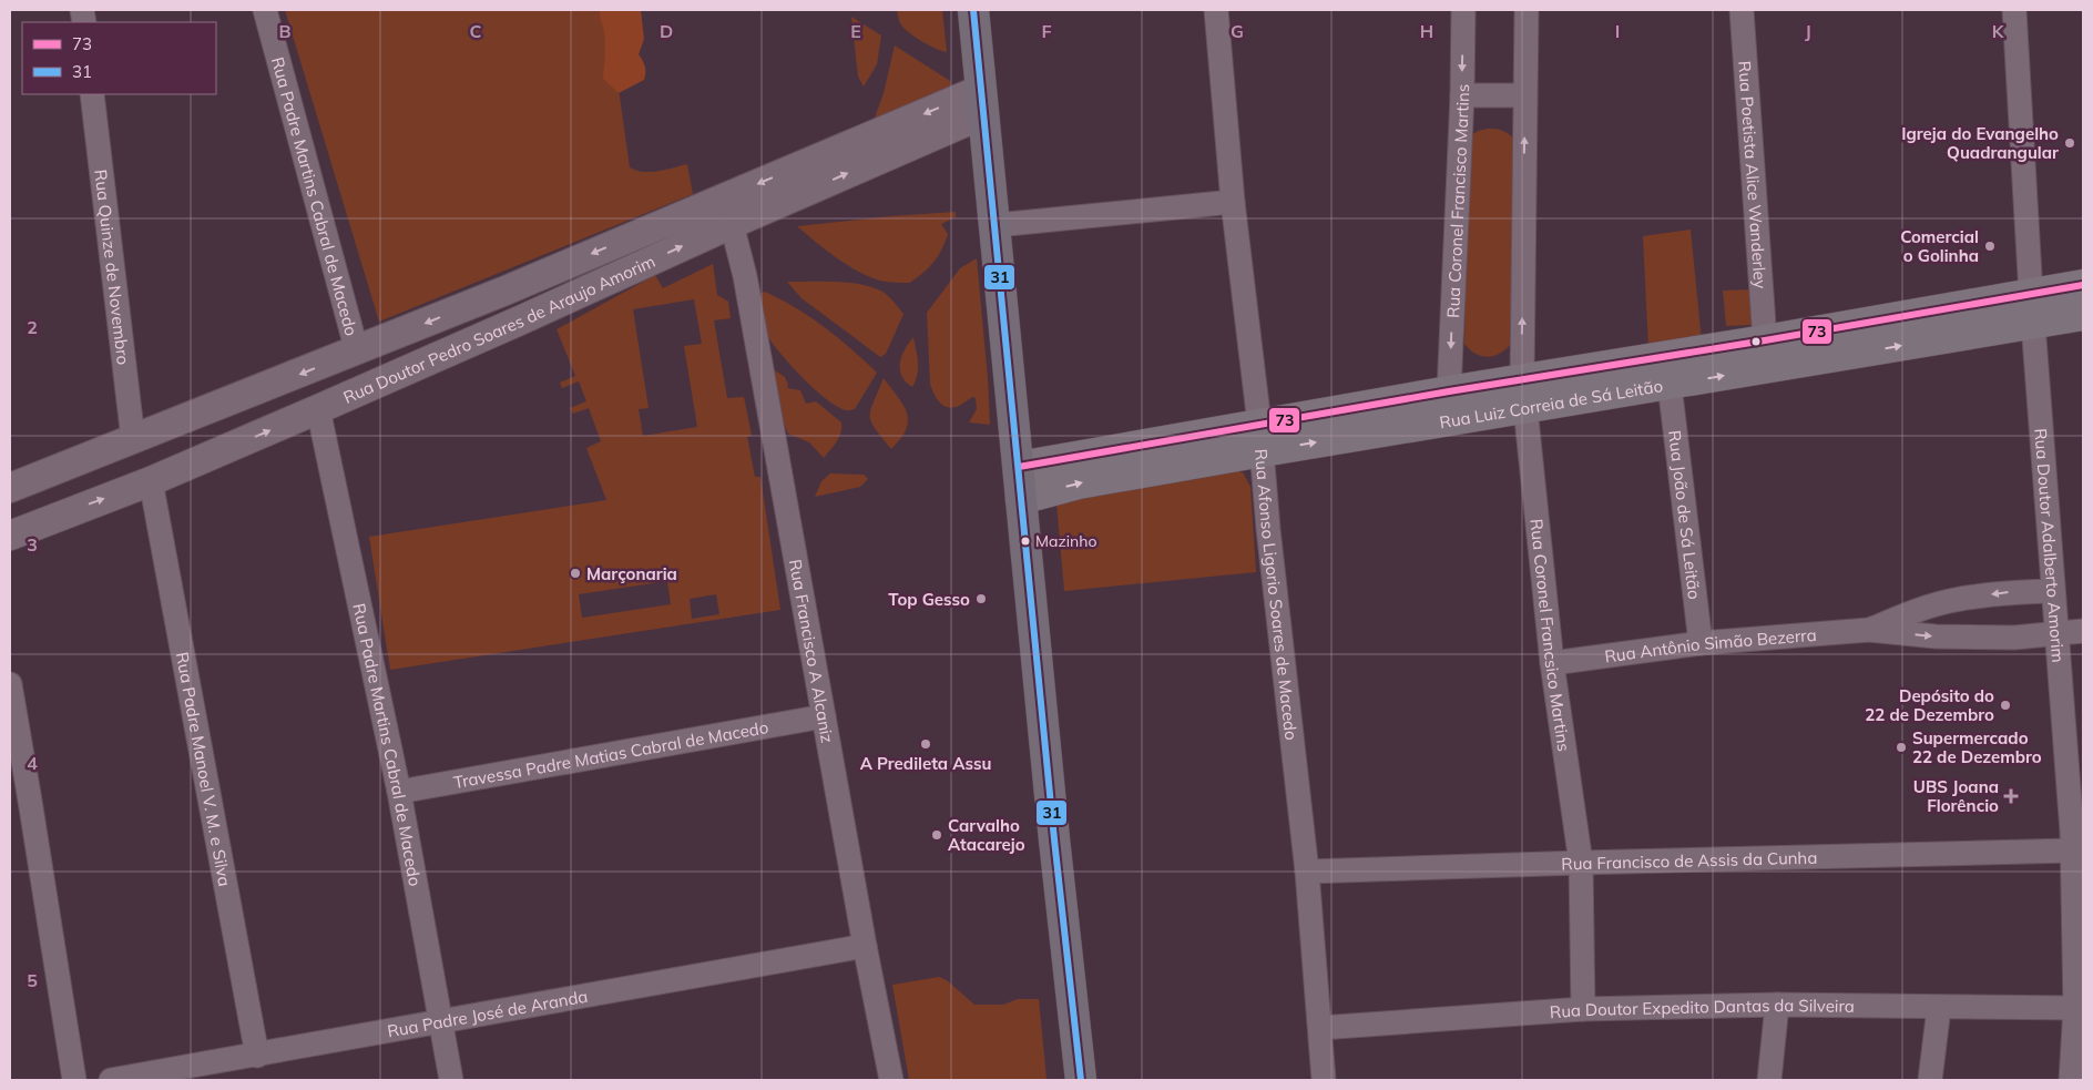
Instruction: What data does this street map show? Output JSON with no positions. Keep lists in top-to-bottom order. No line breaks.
{"streets":{"main road":["Rua Luiz Correia de Sá Leitão"],"street":["Rua Poetista Alice Wanderley","Rua Padre Martins Cabral de Macedo","Rua Coronel Francisco Martins","Rua Quinze de Novembro","Rua Doutor Pedro Soares de Araujo Amorim","Rua João de Sá Leitão","Rua Doutor Adalberto Amorim","Rua Afonso Ligorio Soares de Macedo","Rua Coronel Francsico Martins","Rua Antônio Simão Bezerra","Rua Francisco A Alcaniz","Travessa Padre Matias Cabral de Macedo","Rua Padre Manoel V. M. e Silva","Rua Francisco de Assis da Cunha","Rua Doutor Expedito Dantas da Silveira","Rua Padre José de Aranda"]},"crossings":[["Rua Poetista Alice Wanderley","Rua Luiz Correia de Sá Leitão"],["Rua Padre Martins Cabral de Macedo","Rua Doutor Pedro Soares de Araujo Amorim"],["Rua Padre Martins Cabral de Macedo","Travessa Padre Matias Cabral de Macedo"],["Rua Padre Martins Cabral de Macedo","Rua Padre José de Aranda"],["Rua Coronel Francisco Martins","Rua Luiz Correia de Sá Leitão"],["Rua Quinze de Novembro","Rua Doutor Pedro Soares de Araujo Amorim"],["Rua Doutor Pedro Soares de Araujo Amorim","Rua Francisco A Alcaniz"],["Rua Doutor Pedro Soares de Araujo Amorim","Rua Padre Manoel V. M. e Silva"],["Rua Luiz Correia de Sá Leitão","Rua João de Sá Leitão"],["Rua Luiz Correia de Sá Leitão","Rua Doutor Adalberto Amorim"],["Rua Luiz Correia de Sá Leitão","Rua Afonso Ligorio Soares de Macedo"],["Rua Luiz Correia de Sá Leitão","Rua Coronel Francsico Martins"],["Rua João de Sá Leitão","Rua Antônio Simão Bezerra"],["Rua Doutor Adalberto Amorim","Rua Antônio Simão Bezerra"],["Rua Doutor Adalberto Amorim","Rua Francisco de Assis da Cunha"],["Rua Doutor Adalberto Amorim","Rua Doutor Expedito Dantas da Silveira"],["Rua Afonso Ligorio Soares de Macedo","Rua Francisco de Assis da Cunha"],["Rua Afonso Ligorio Soares de Macedo","Rua Doutor Expedito Dantas da Silveira"],["Rua Coronel Francsico Martins","Rua Antônio Simão Bezerra"],["Rua Coronel Francsico Martins","Rua Francisco de Assis da Cunha"],["Rua Francisco A Alcaniz","Travessa Padre Matias Cabral de Macedo"],["Rua Francisco A Alcaniz","Rua Padre José de Aranda"],["Rua Padre Manoel V. M. e Silva","Rua Padre José de Aranda"]],"places":{"other":["Igreja do Evangelho Quadrangular","Comercial o Golinha","Mazinho","Marçonaria","Top Gesso","Depósito do 22 de Dezembro","A Predileta Assu","Supermercado 22 de Dezembro","Carvalho Atacarejo"],"health":["UBS Joana Florêncio"]},"lines":["transit line 31","transit line 73"],"legend":["73","31"],"grid":{"columns":["B","C","D","E","F","G","H","I","J","K"],"rows":["2","3","4","5"]}}
